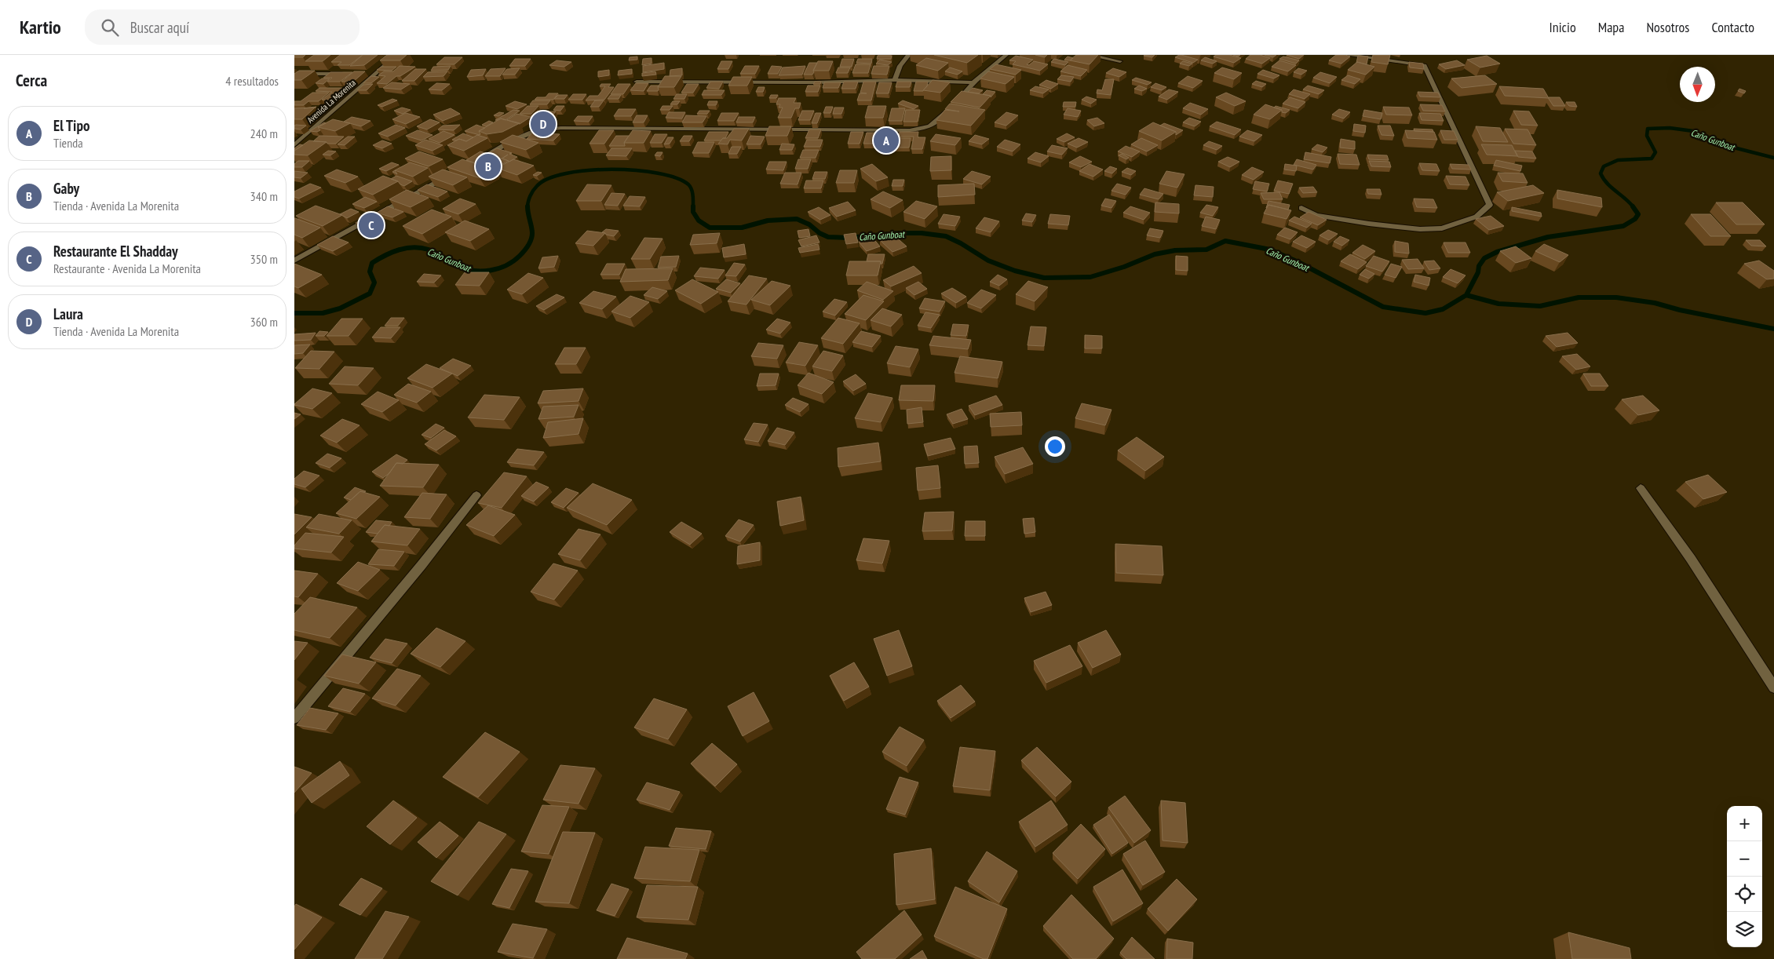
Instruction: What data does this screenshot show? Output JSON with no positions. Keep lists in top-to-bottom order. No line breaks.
{"streets":{"street":["Avenida La Morenita"]},"water":["Caño Gunboat"],"north":"bottom","page":{"header":"Kartio","search":"Buscar aquí","nav":["Inicio","Mapa","Nosotros","Contacto"],"heading":["Cerca","4 resultados"],"list":[{"mark":"A","name":"El Tipo","note":"Tienda","value":"240 m"},{"mark":"B","name":"Gaby","note":"Tienda · Avenida La Morenita","value":"340 m"},{"mark":"C","name":"Restaurante El Shadday","note":"Restaurante · Avenida La Morenita","value":"350 m"},{"mark":"D","name":"Laura","note":"Tienda · Avenida La Morenita","value":"360 m"}],"pins":["D","A","B","C"],"map_buttons":["+","−"]}}
